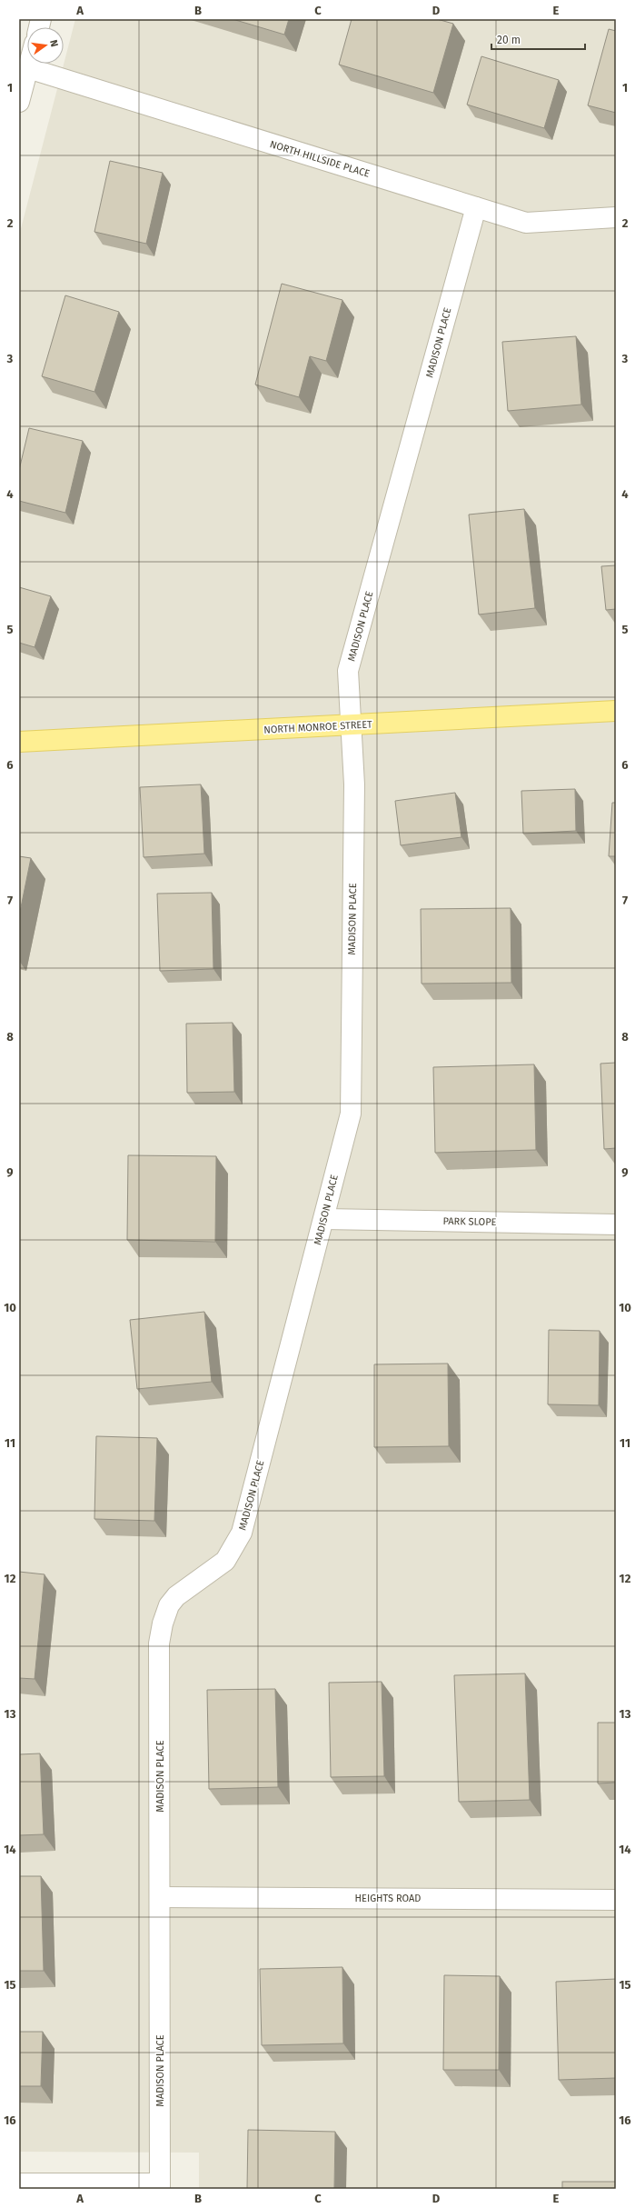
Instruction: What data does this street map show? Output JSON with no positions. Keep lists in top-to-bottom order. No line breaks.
{"streets":{"main road":["NORTH MONROE STREET"],"street":["NORTH HILLSIDE PLACE","MADISON PLACE","PARK SLOPE","HEIGHTS ROAD"]},"crossings":[["NORTH HILLSIDE PLACE","MADISON PLACE"],["MADISON PLACE","NORTH MONROE STREET"],["MADISON PLACE","PARK SLOPE"],["MADISON PLACE","HEIGHTS ROAD"]],"scale_bar":"20 m","north":"right","grid":{"columns":["A","B","C","D","E"],"rows":["1","2","3","4","5","6","7","8","9","10","11","12","13","14","15","16"]}}
